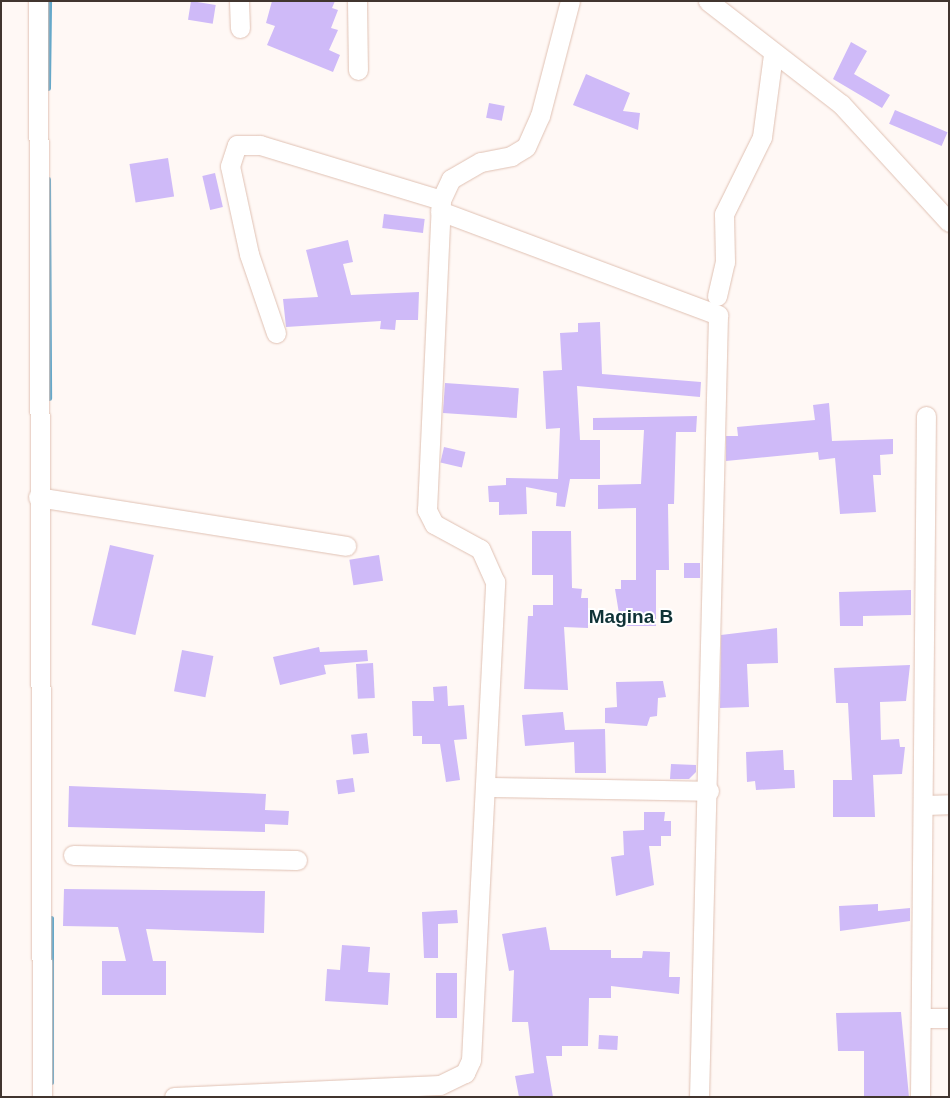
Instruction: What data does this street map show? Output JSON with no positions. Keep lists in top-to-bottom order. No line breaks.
{"districts":["Magina B"]}
